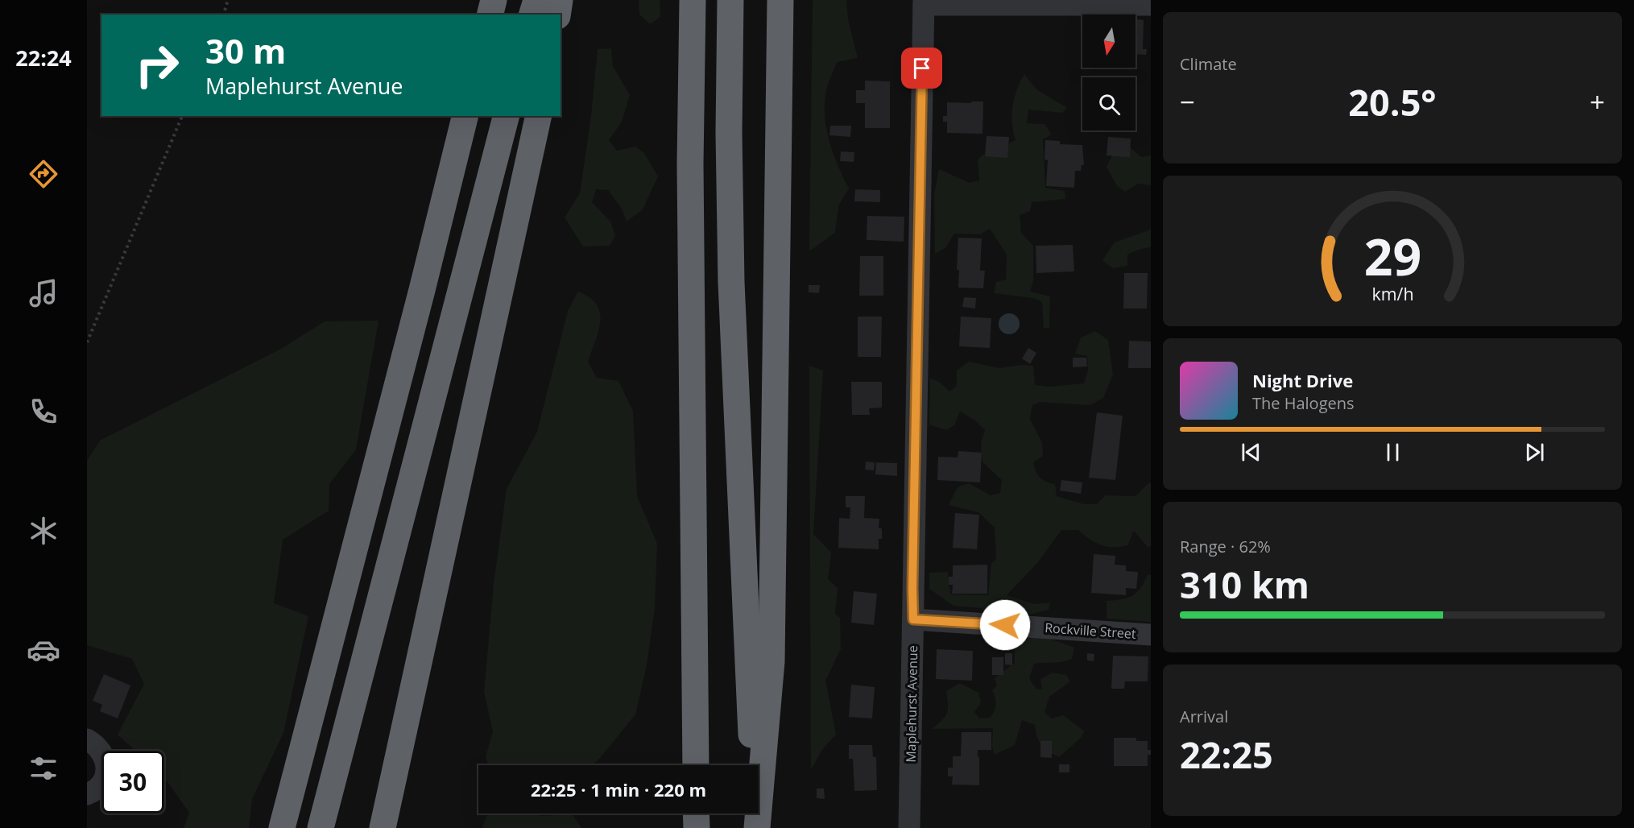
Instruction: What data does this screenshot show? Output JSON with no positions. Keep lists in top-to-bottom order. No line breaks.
{"streets":{"street":["Rockville Street","Maplehurst Avenue"]},"crossings":[["Rockville Street","Maplehurst Avenue"]],"north":"bottom","page":{"tabs":"22:24","tile":["Climate",["Range · 62%","310 km"],["Arrival","22:25"]],"turn":["30 m","Maplehurst Avenue"],"heat":["−","20.5°","+"],"song":["Night Drive","The Halogens"],"limit":"30","trip":"22:25 · 1 min · 220 m","gauge":["29","km/h"]}}
